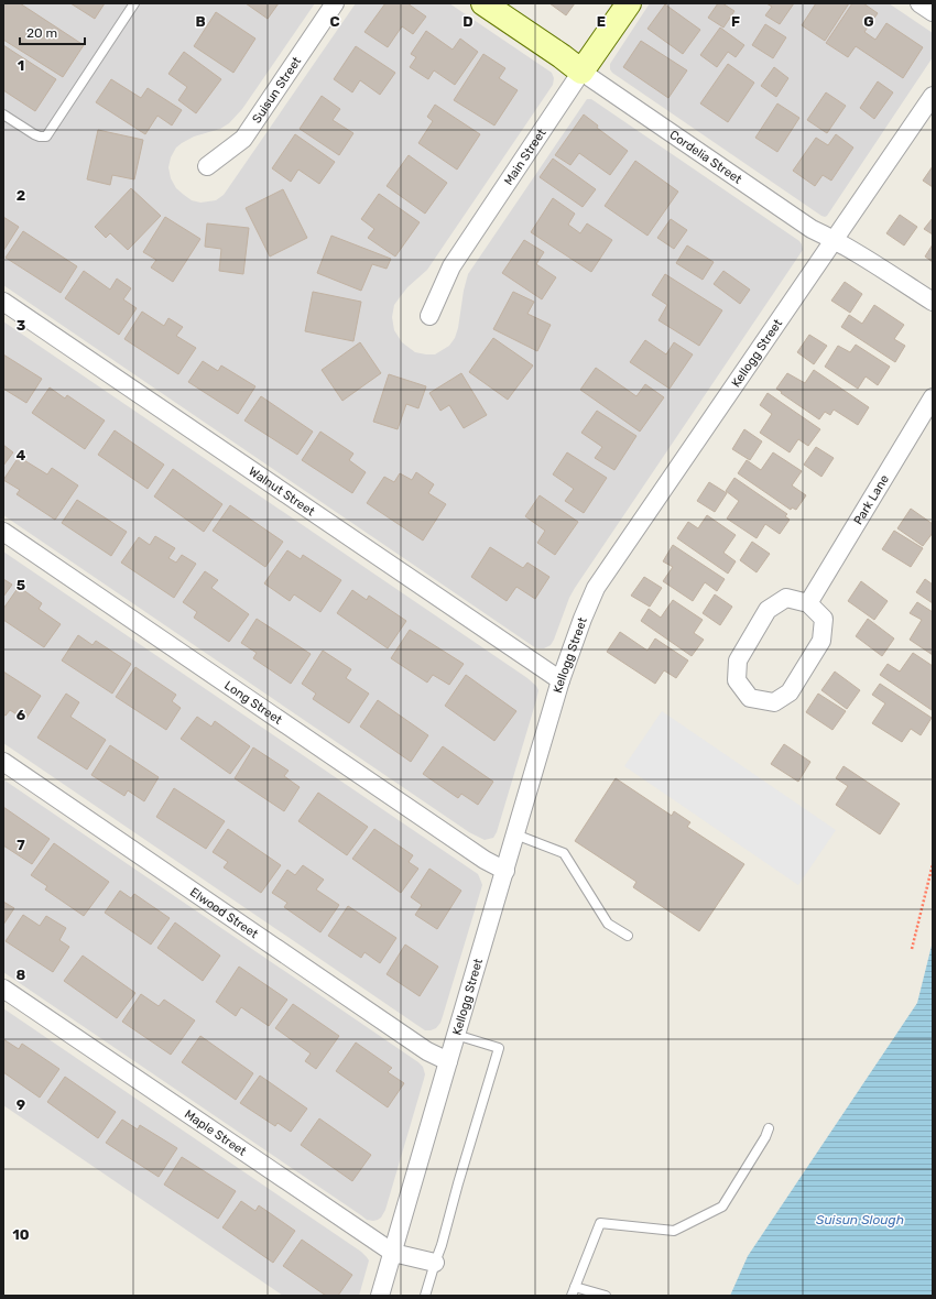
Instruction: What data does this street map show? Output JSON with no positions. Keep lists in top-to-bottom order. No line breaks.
{"streets":{"main road":["Cordelia Street","Main Street"],"street":["Suisun Street","Kellogg Street","Walnut Street","Park Lane","Long Street","Elwood Street","Maple Street"]},"crossings":[["Cordelia Street","Main Street"],["Cordelia Street","Kellogg Street"],["Kellogg Street","Walnut Street"],["Kellogg Street","Long Street"],["Kellogg Street","Elwood Street"],["Kellogg Street","Maple Street"]],"water":["Suisun Slough"],"scale_bar":"20 m","grid":{"columns":["B","C","D","E","F","G"],"rows":["1","2","3","4","5","6","7","8","9","10"]}}
